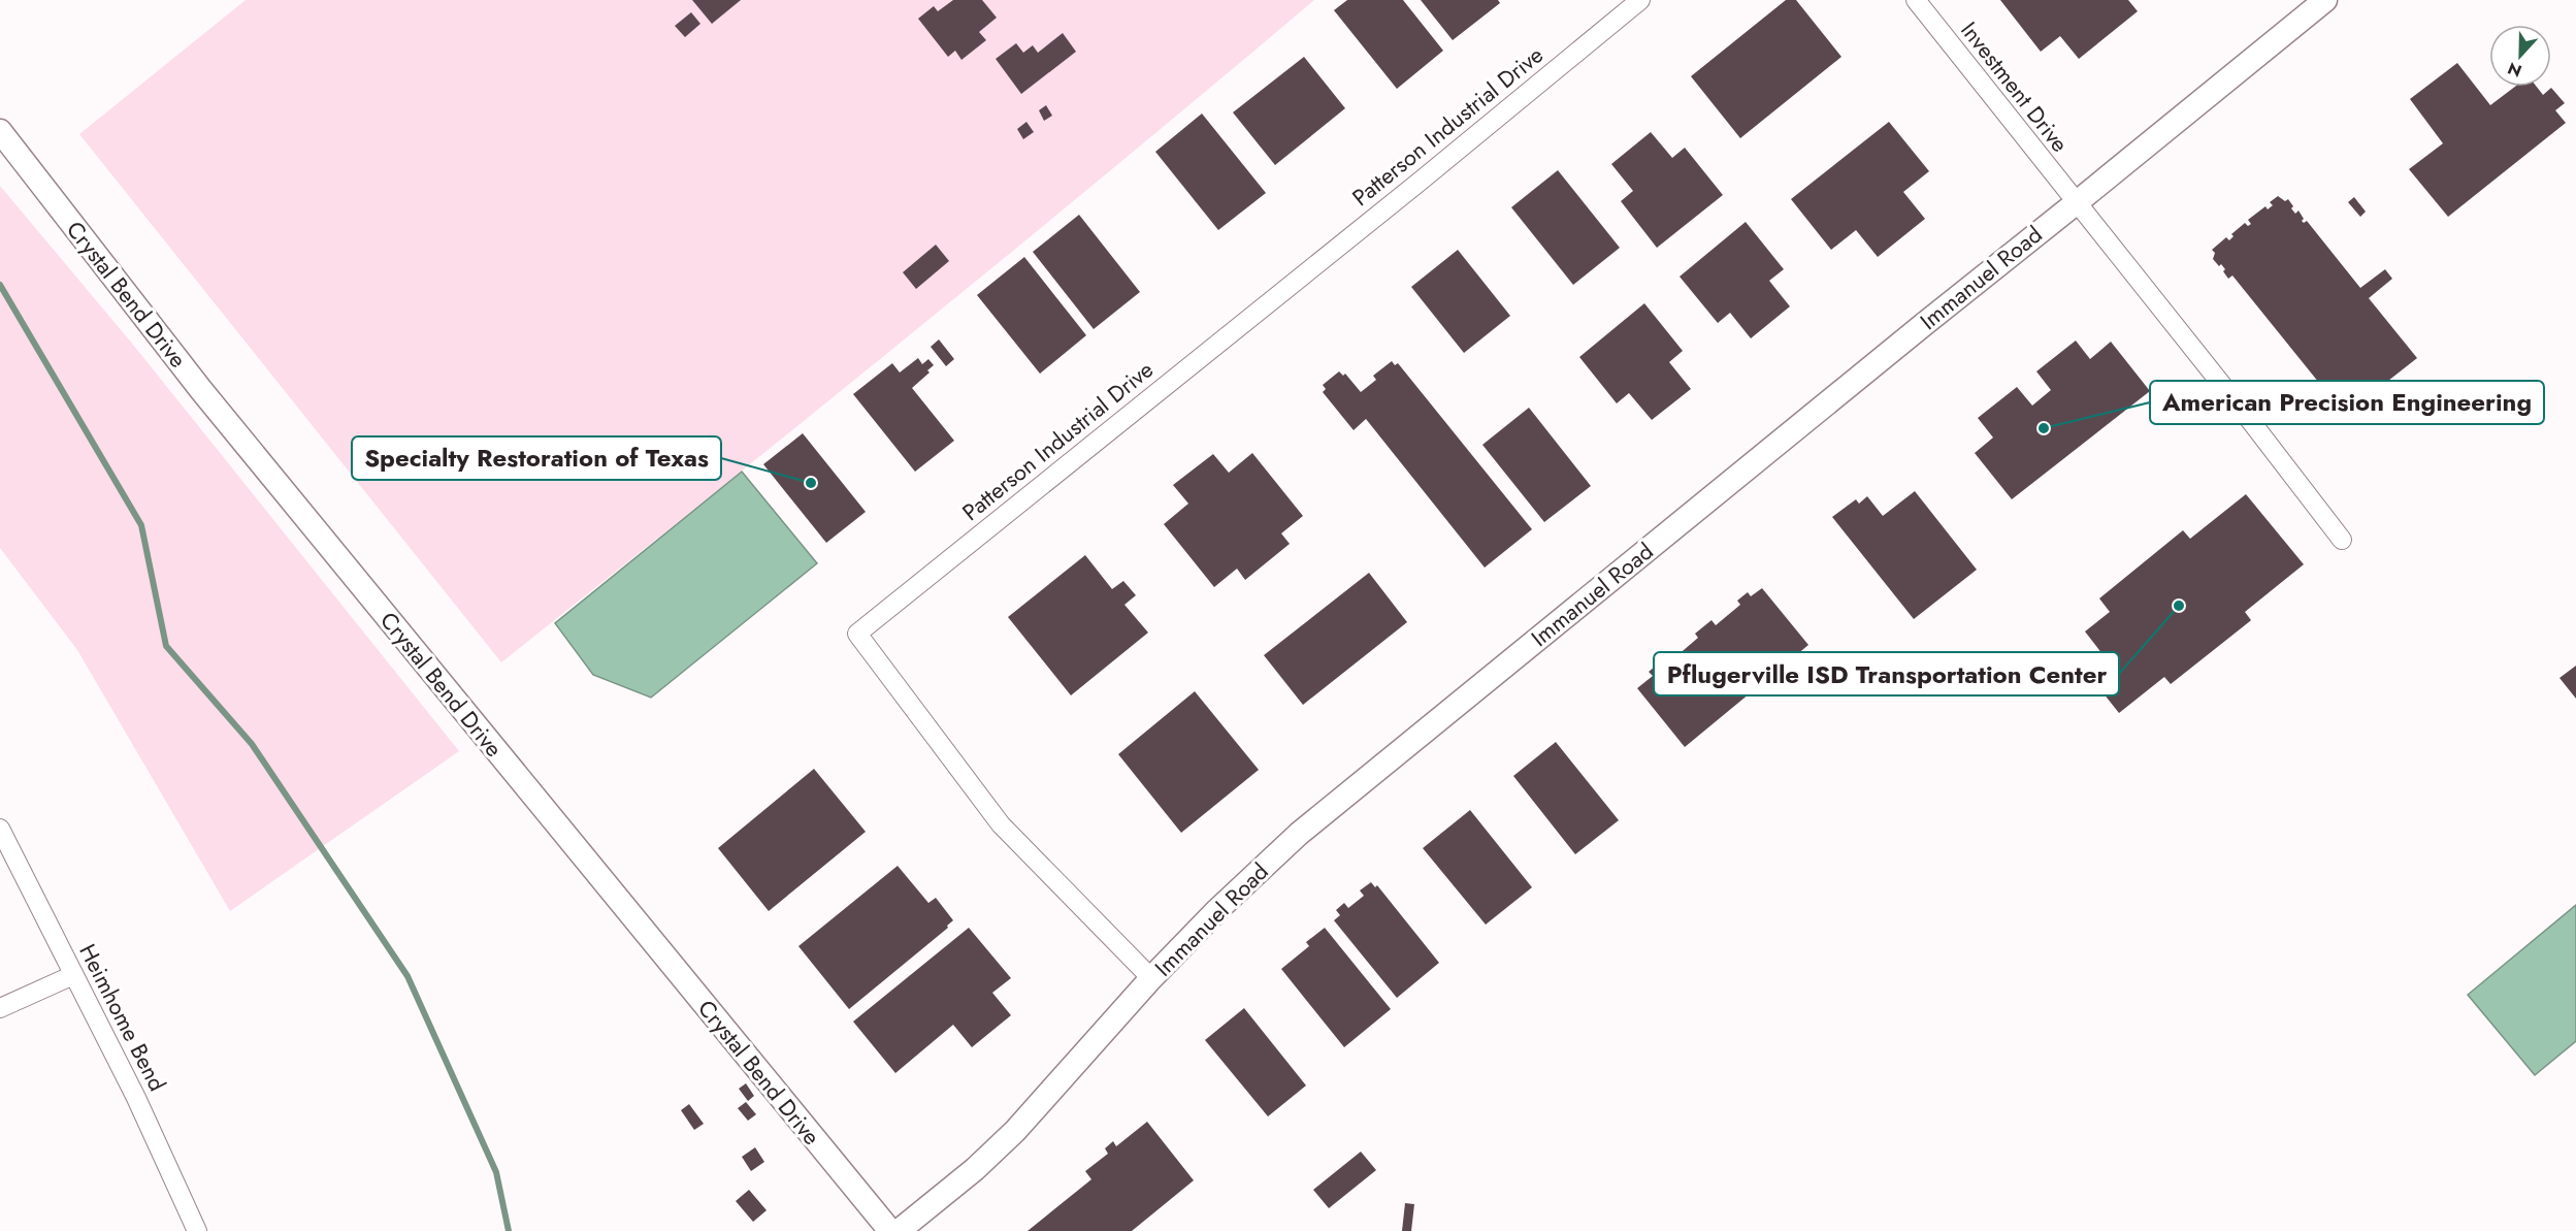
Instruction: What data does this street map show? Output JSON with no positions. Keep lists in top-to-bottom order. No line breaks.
{"streets":{"street":["Investment Drive","Patterson Industrial Drive","Immanuel Road","Crystal Bend Drive","Heimhome Bend"]},"crossings":[["Investment Drive","Immanuel Road"],["Patterson Industrial Drive","Immanuel Road"]],"places":["American Precision Engineering","Specialty Restoration of Texas","Pflugerville ISD Transportation Center"],"north":"bottom"}
